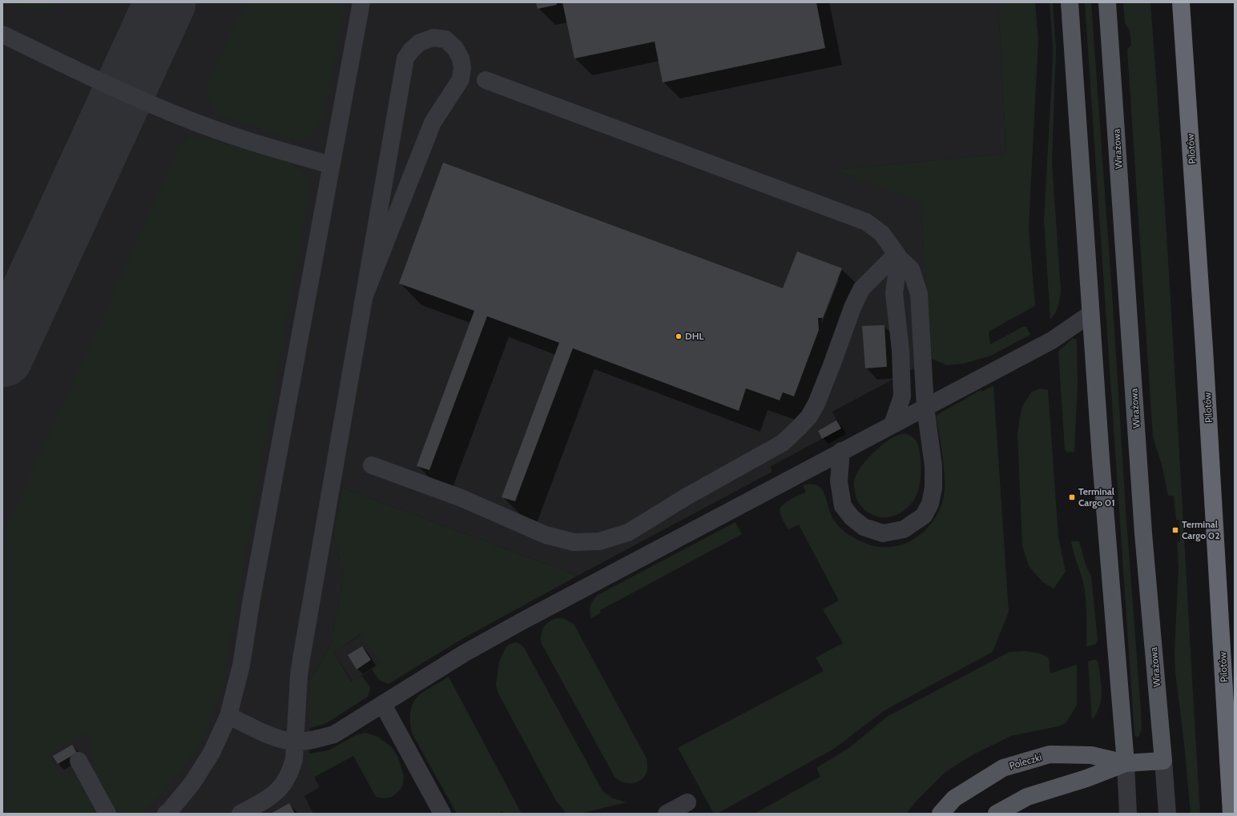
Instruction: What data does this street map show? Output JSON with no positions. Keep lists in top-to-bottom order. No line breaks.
{"streets":{"highway":["Pilotów"],"main road":["Wirażowa","Poleczki"]},"crossings":[["Wirażowa","Poleczki"]],"places":{"other":["DHL"],"transit":["Terminal Cargo 01","Terminal Cargo 02"]}}
